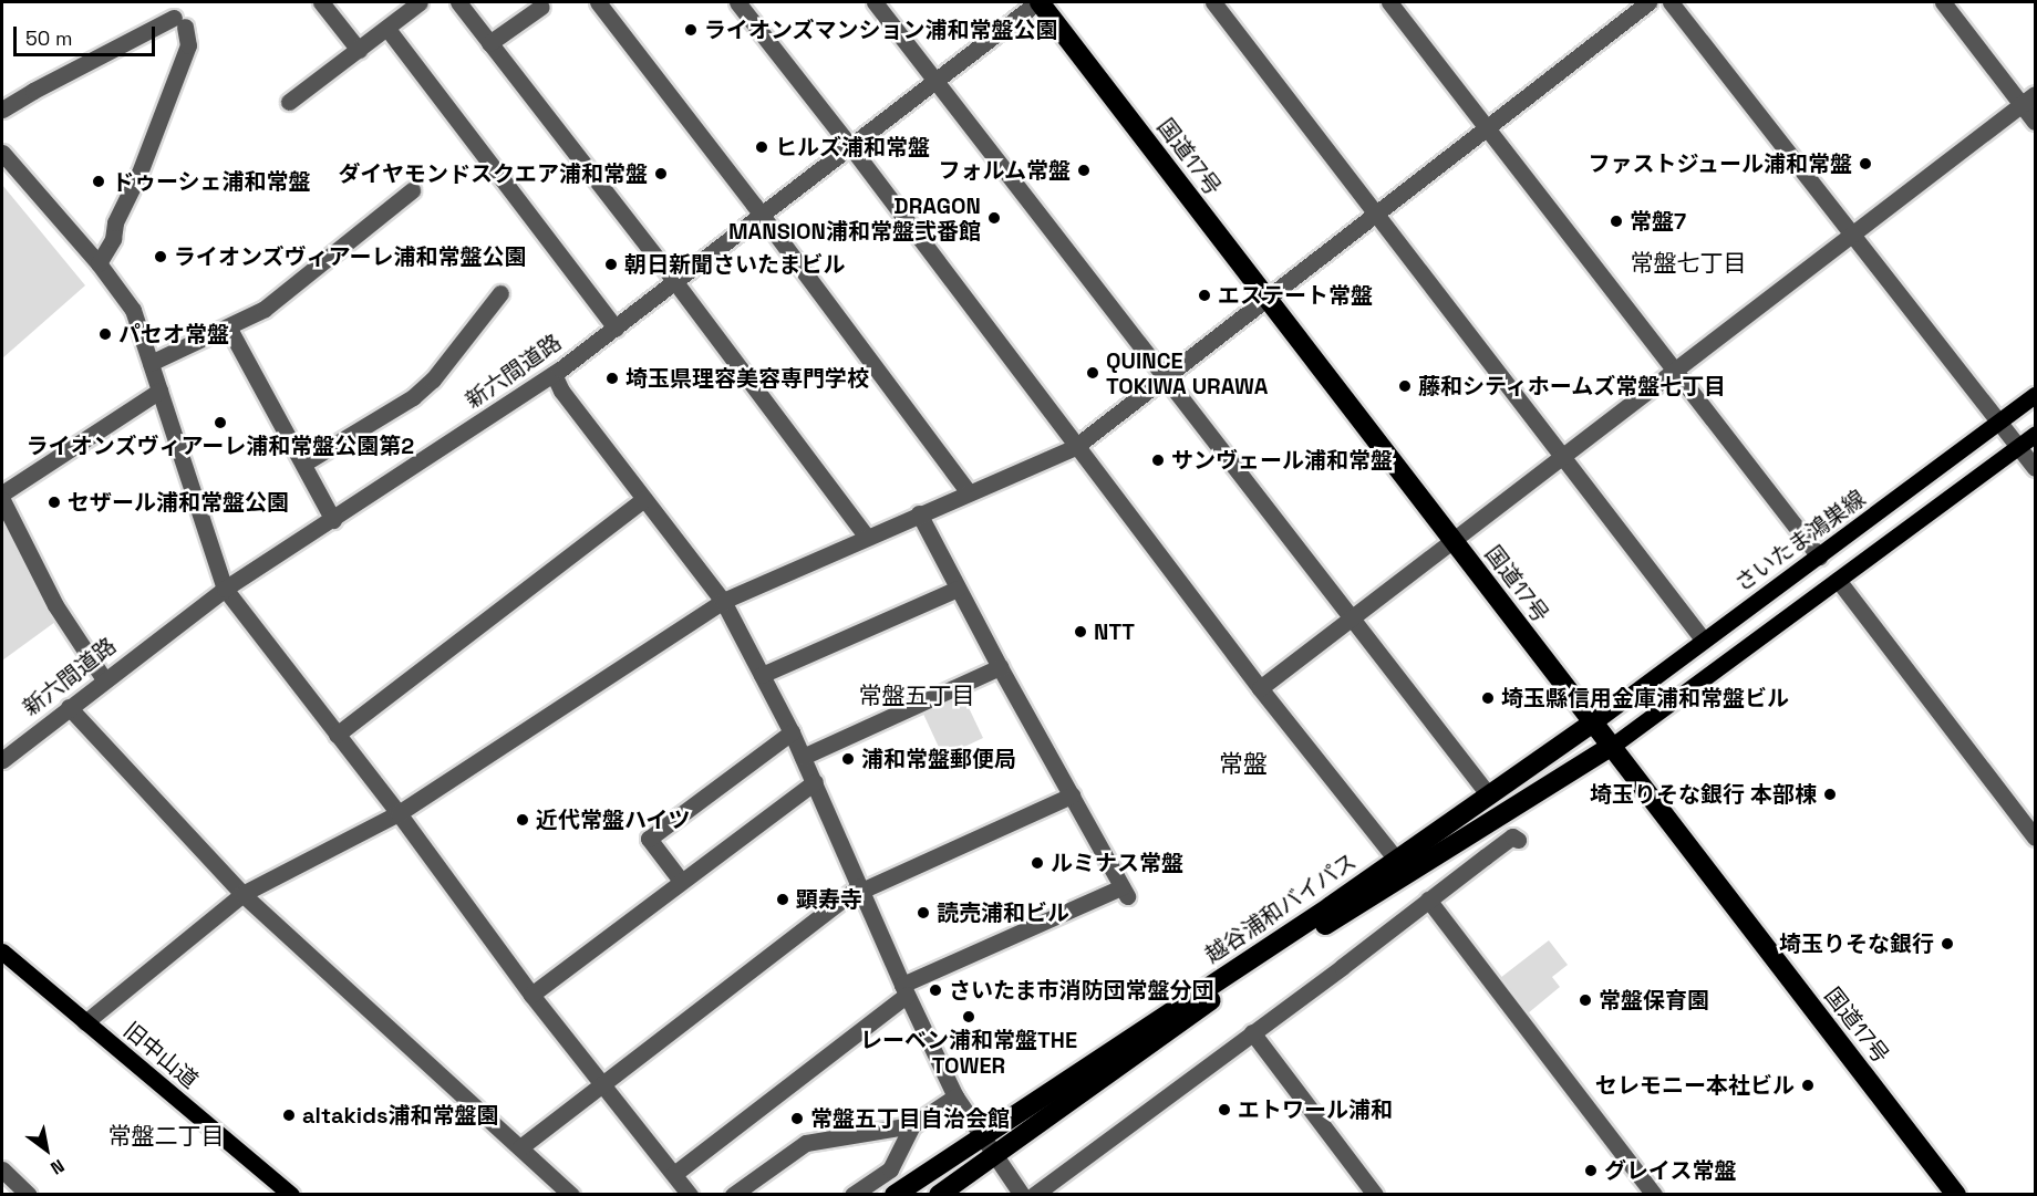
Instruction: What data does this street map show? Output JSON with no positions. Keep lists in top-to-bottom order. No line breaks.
{"streets":{"highway":["国道17号","越谷浦和バイパス"],"main road":["さいたま鴻巣線","旧中山道"],"street":["新六間道路"]},"crossings":[["国道17号","新六間道路"],["国道17号","さいたま鴻巣線"],["国道17号","越谷浦和バイパス"],["さいたま鴻巣線","越谷浦和バイパス"]],"districts":["常盤七丁目","常盤五丁目","常盤","常盤二丁目"],"places":["ライオンズマンション浦和常盤公園","ヒルズ浦和常盤","ファストジュール浦和常盤","フォルム常盤","ダイヤモンドスクエア浦和常盤","ドゥーシェ浦和常盤","DRAGON MANSION浦和常盤弐番館","常盤7","ライオンズヴィアーレ浦和常盤公園","朝日新聞さいたまビル","エステート常盤","パセオ常盤","QUINCE TOKIWA URAWA","埼玉県理容美容専門学校","藤和シティホームズ常盤七丁目","ライオンズヴィアーレ浦和常盤公園第2","サンヴェール浦和常盤","セザール浦和常盤公園","NTT","埼玉縣信用金庫浦和常盤ビル","浦和常盤郵便局","埼玉りそな銀行 本部棟","近代常盤ハイツ","ルミナス常盤","顕寿寺","読売浦和ビル","埼玉りそな銀行","さいたま市消防団常盤分団","常盤保育園","レーベン浦和常盤THE TOWER","セレモニー本社ビル","エトワール浦和","altakids浦和常盤園","常盤五丁目自治会館","グレイス常盤"],"scale_bar":"50 m","north":"bottom right"}
